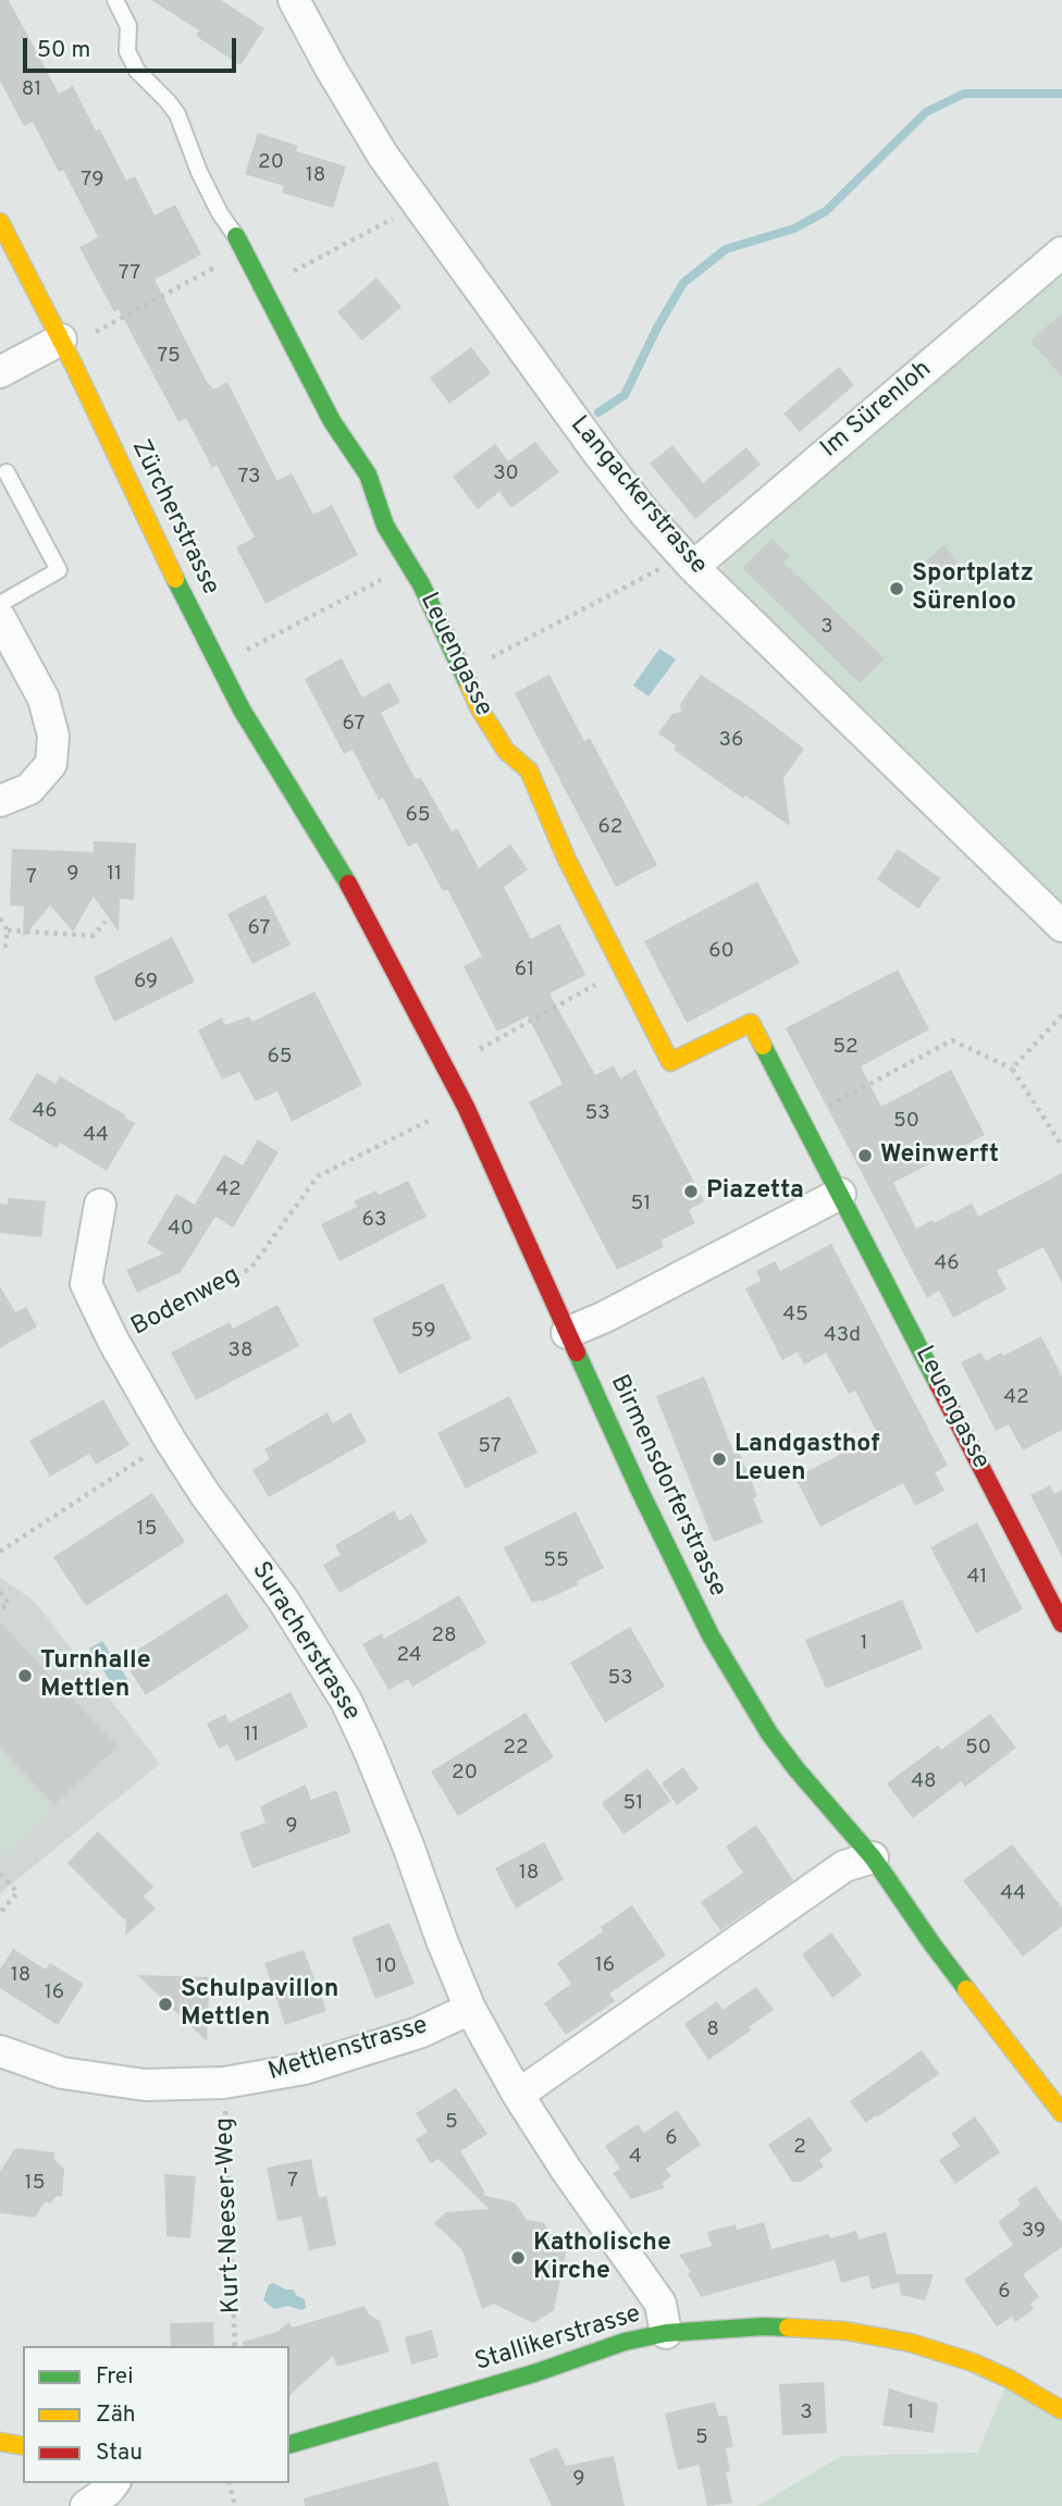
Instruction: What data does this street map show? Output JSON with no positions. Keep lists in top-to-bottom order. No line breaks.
{"streets":{"main road":["Zürcherstrasse","Leuengasse","Birmensdorferstrasse","Stallikerstrasse"],"street":["Im Sürenloh","Langackerstrasse","Suracherstrasse","Mettlenstrasse"],"path":["Bodenweg","Kurt-Neeser-Weg"]},"crossings":[["Im Sürenloh","Langackerstrasse"],["Zürcherstrasse","Birmensdorferstrasse"],["Bodenweg","Suracherstrasse"],["Suracherstrasse","Mettlenstrasse"],["Suracherstrasse","Stallikerstrasse"],["Mettlenstrasse","Kurt-Neeser-Weg"]],"places":["Sportplatz Sürenloo","Weinwerft","Piazetta","Landgasthof Leuen","Turnhalle Mettlen","Schulpavillon Mettlen","Katholische Kirche"],"house_numbers":["81","20","18","79","77","75","30","73","3","67","36","65","62","9","11","7","67","60","61","69","52","65","46","53","50","44","42","51","63","40","46","45","59","43d","38","42","57","15","55","41","28","1","24","53","11","22","50","20","48","51","9","18","44","16","10","18","16","8","5","6","2","4","7","15","39","6","3","1","5","9"],"legend":["Frei","Zäh","Stau"],"scale_bar":"50 m"}
